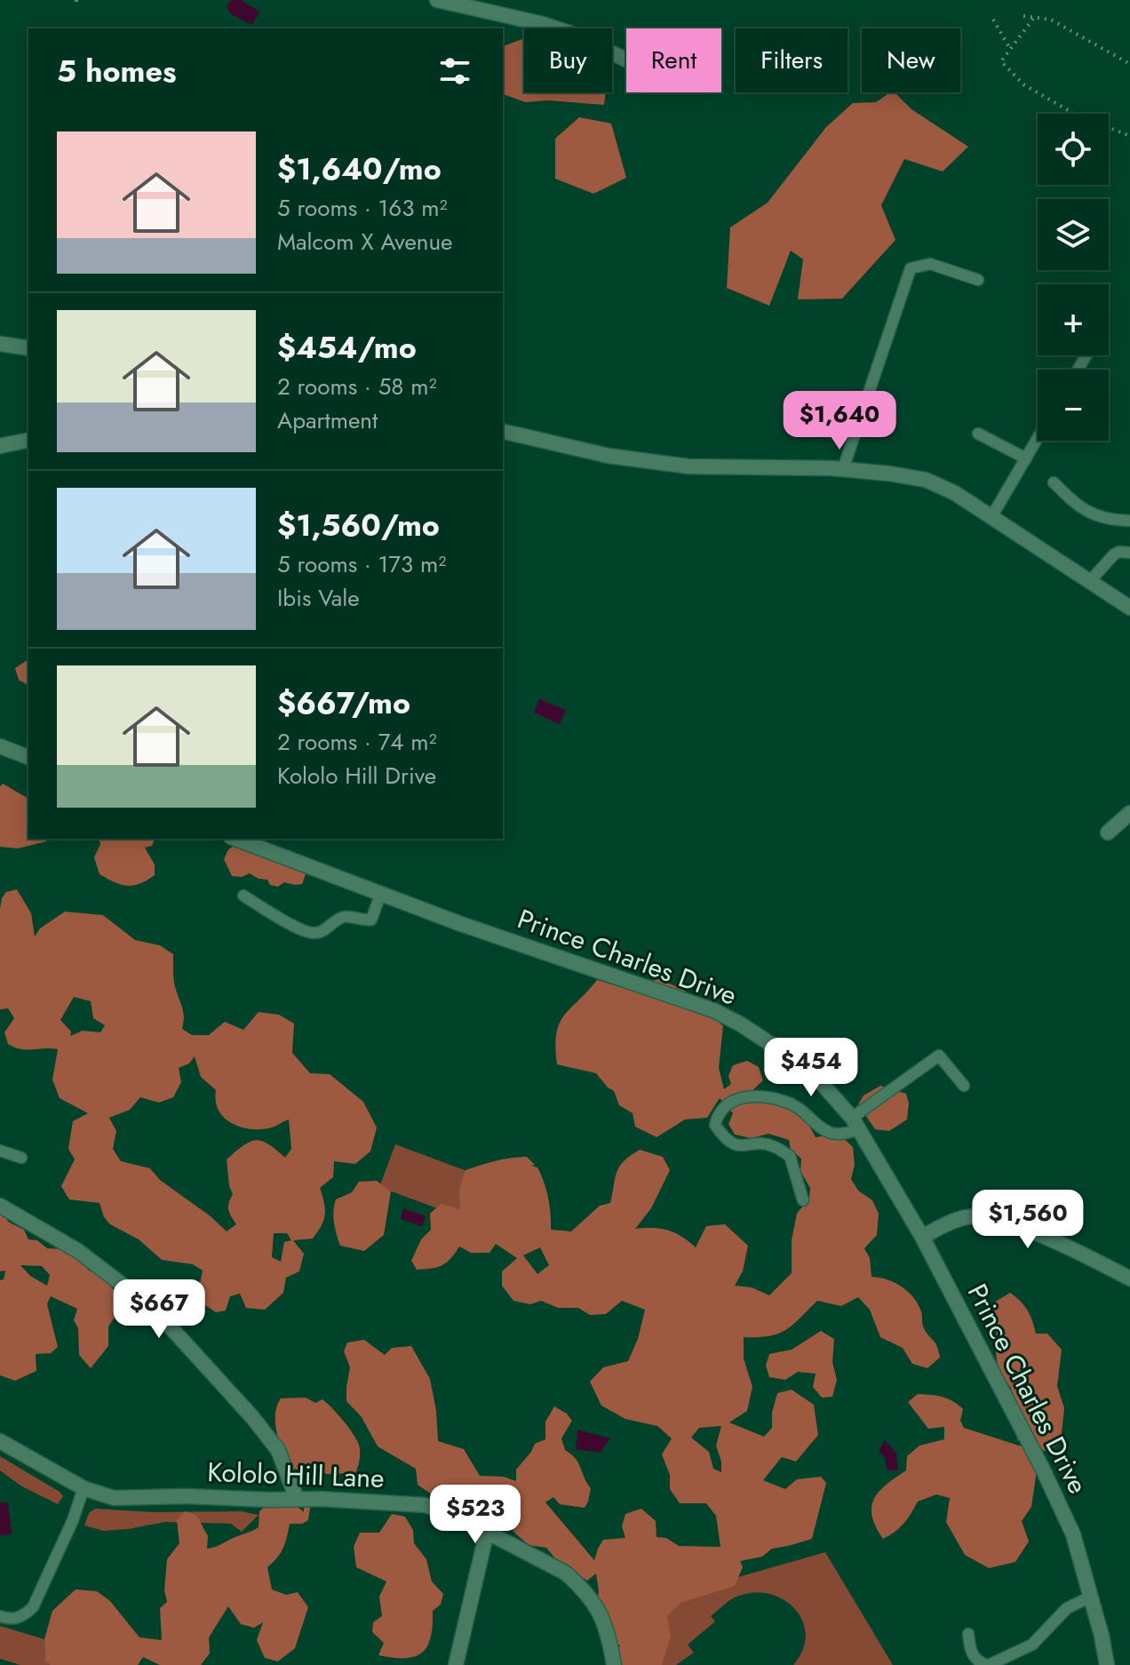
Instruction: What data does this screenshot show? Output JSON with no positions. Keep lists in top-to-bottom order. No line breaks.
{"streets":{"street":["Prince Charles Drive","Kololo Hill Lane"]},"page":{"chip":["Buy","Rent","Filters","New"],"heading":"5 homes","map_buttons":["+","−"],"list":[{"name":"$1,640/mo","note":"5 rooms · 163 m² · Malcom X Avenue"},{"name":"$454/mo","note":"2 rooms · 58 m² · Apartment"},{"name":"$1,560/mo","note":"5 rooms · 173 m² · Ibis Vale"},{"name":"$667/mo","note":"2 rooms · 74 m² · Kololo Hill Drive"}],"price":["$1,640","$454","$1,560","$667","$523"]}}
